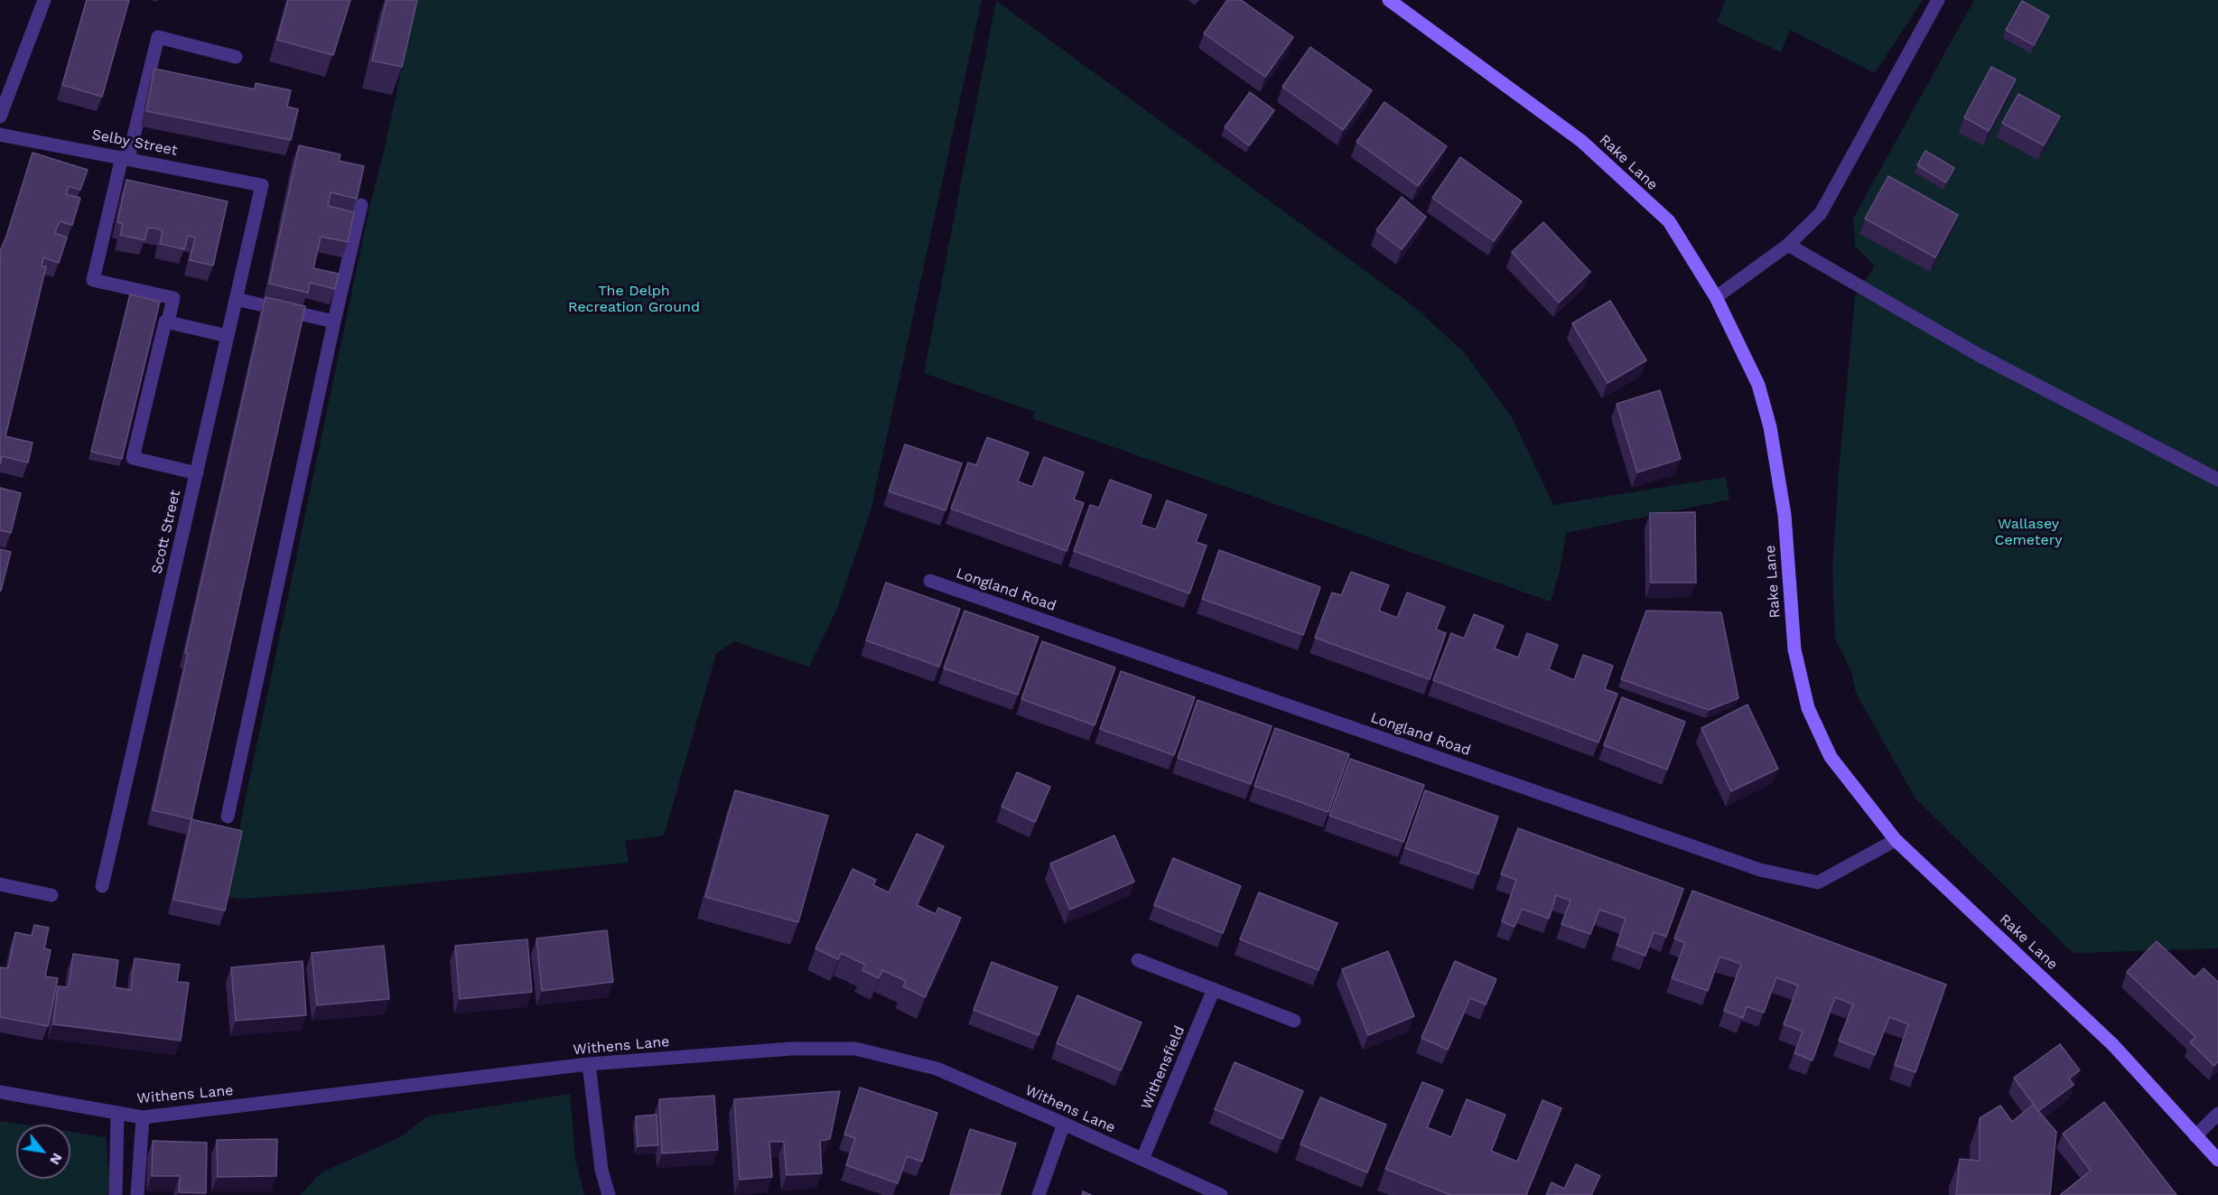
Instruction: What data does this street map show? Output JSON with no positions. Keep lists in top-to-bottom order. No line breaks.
{"streets":{"main road":["Rake Lane"],"street":["Selby Street","Scott Street","Longland Road","Withens Lane","Withensfield"]},"crossings":[["Selby Street","Scott Street"],["Rake Lane","Longland Road"],["Withens Lane","Withensfield"]],"parks":["The Delph Recreation Ground","Wallasey Cemetery"],"north":"bottom right"}
